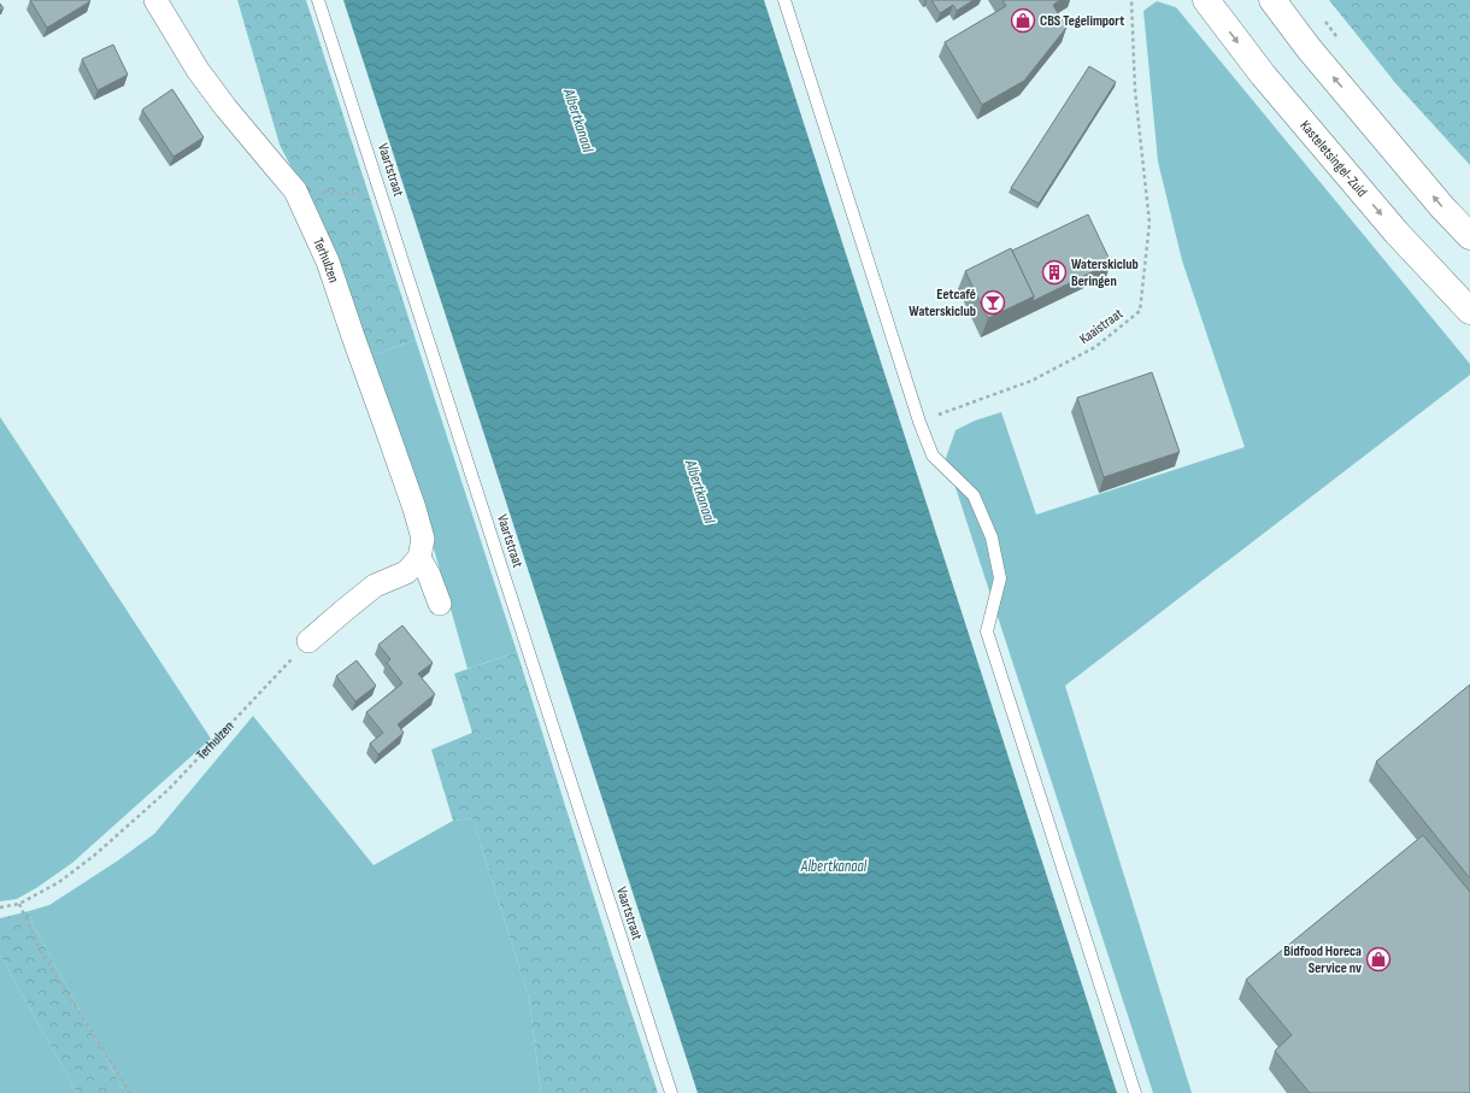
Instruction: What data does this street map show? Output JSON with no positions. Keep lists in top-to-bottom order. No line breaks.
{"streets":{"main road":["Kasteletsingel-Zuid"],"street":["Terhulzen"],"lane":["Vaartstraat"],"path":["Kaaistraat"]},"water":["Albertkanaal"],"places":{"shop":["CBS Tegelimport","Bidfood Horeca Service nv"],"building":["Waterskiclub Beringen"],"bar":["Eetcafé Waterskiclub"]}}
